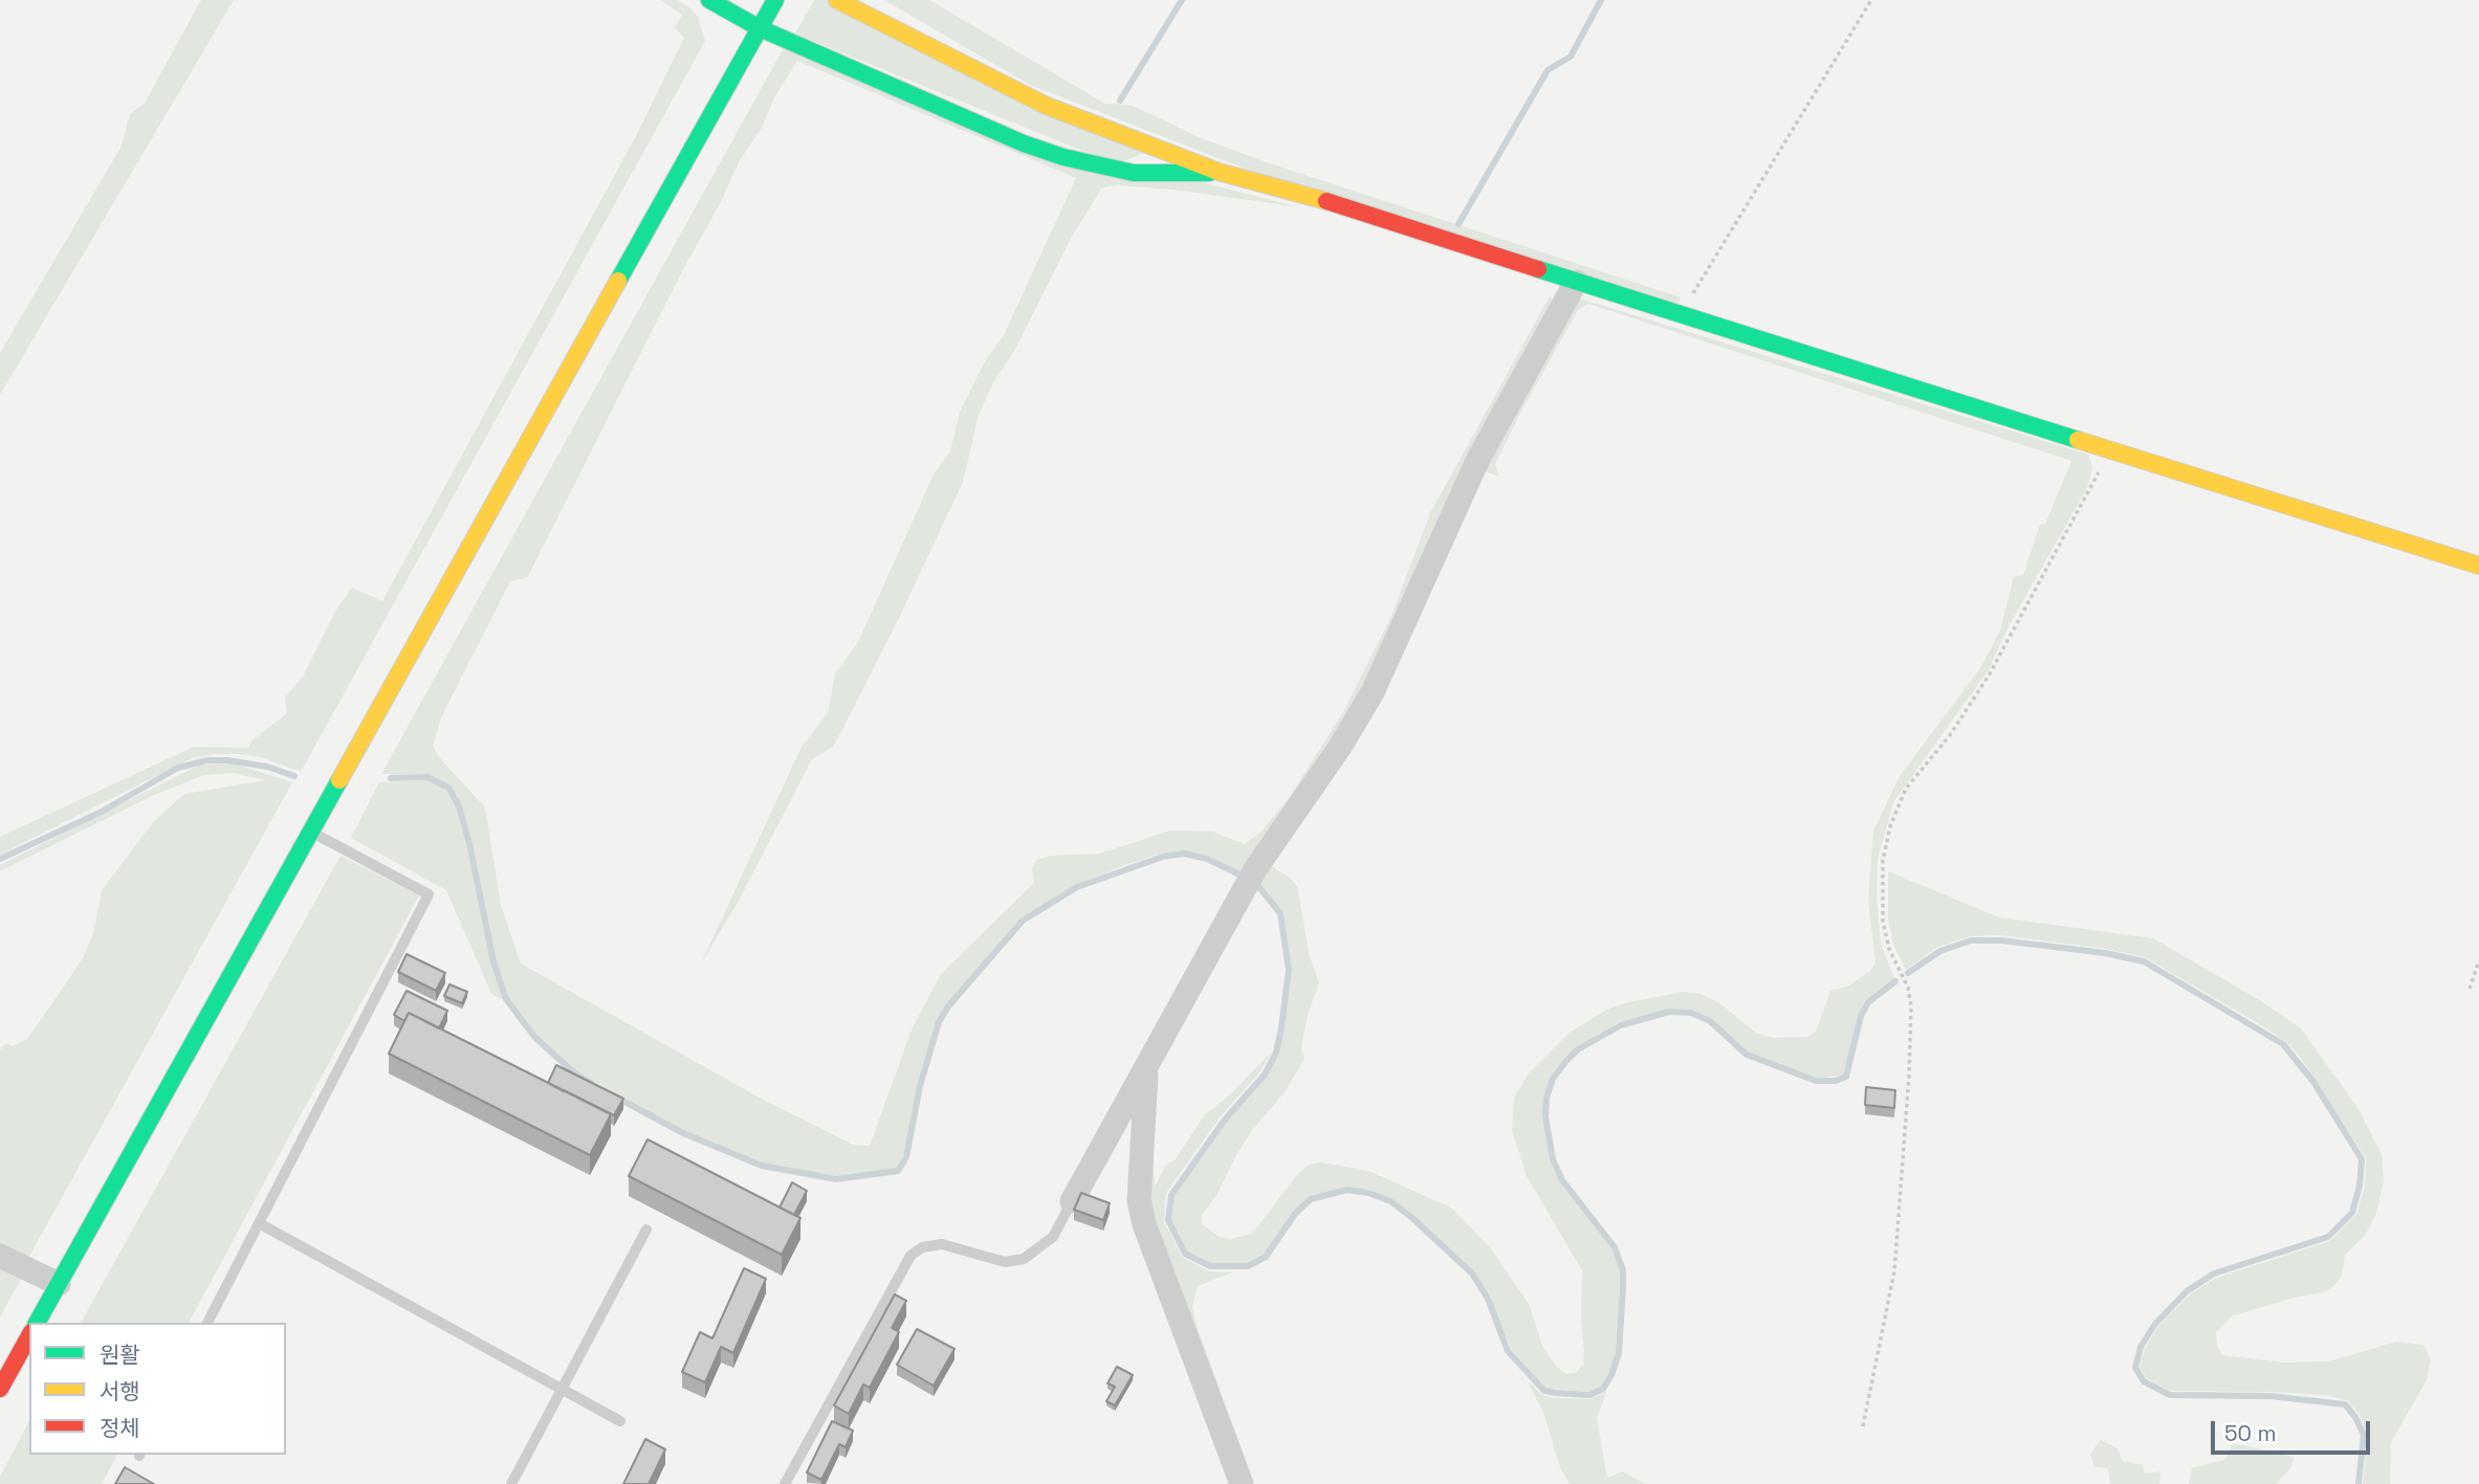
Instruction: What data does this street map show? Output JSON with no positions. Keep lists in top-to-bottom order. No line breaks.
{"legend":["원활","서행","정체"],"scale_bar":"50 m"}
